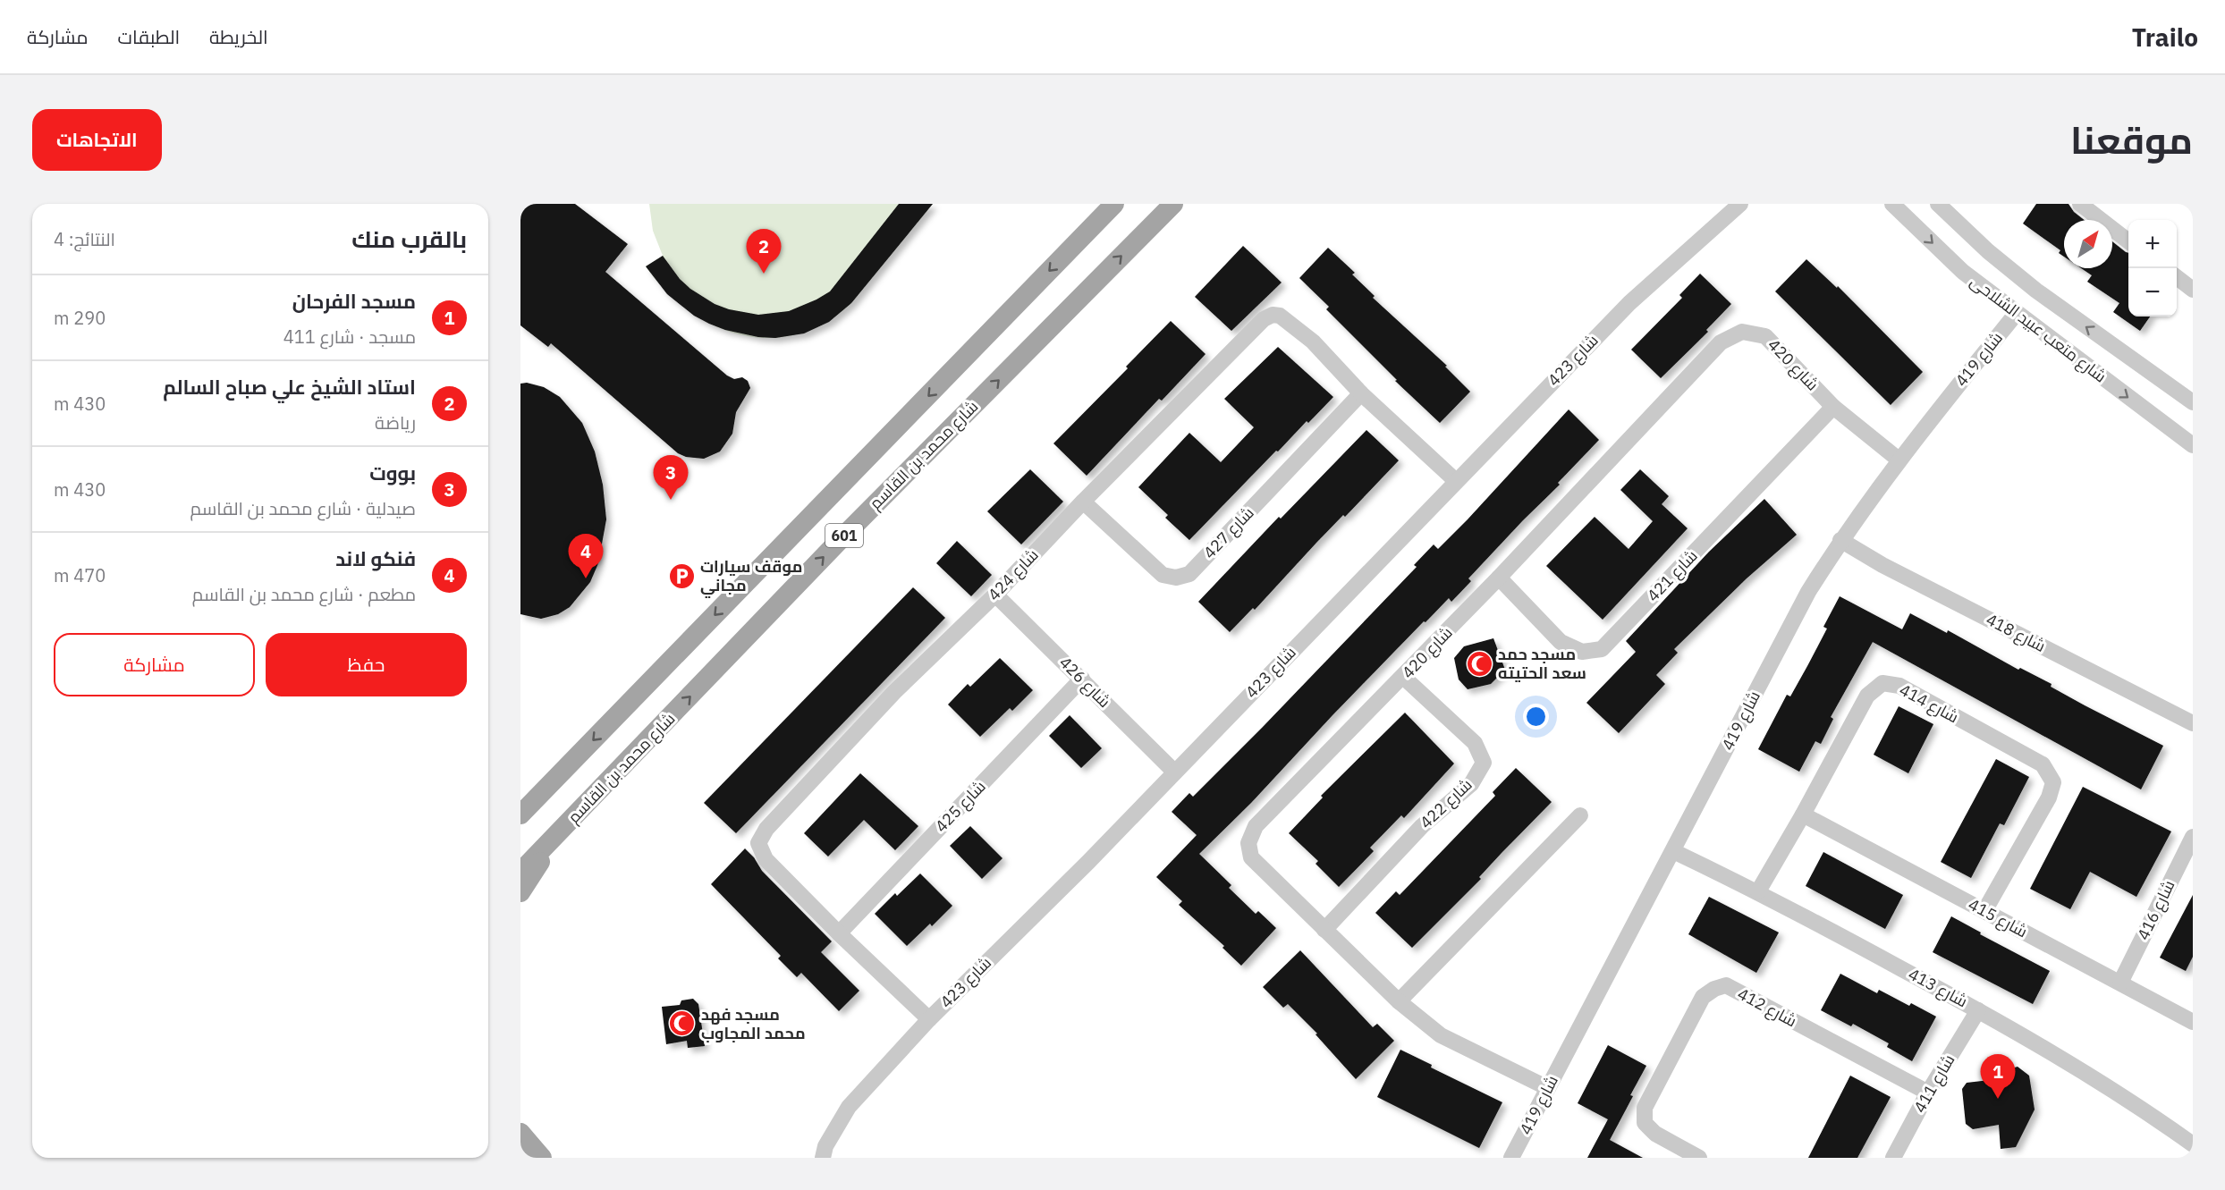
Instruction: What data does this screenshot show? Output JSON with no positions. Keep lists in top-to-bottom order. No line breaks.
{"streets":{"main road":["شارع محمد بن القاسم","601"],"street":["شارع متعب عبيد الشلاحى","شارع 419","شارع 423","شارع 420","شارع 427","شارع 424","شارع 421","شارع 418","شارع 426","شارع 414","شارع 422","شارع 425","شارع 416","شارع 415","شارع 413","شارع 412","شارع 411"]},"crossings":[["شارع متعب عبيد الشلاحى","شارع 419"],["شارع 419","شارع 420"],["شارع 419","شارع 418"],["شارع 419","شارع 413"],["شارع 423","شارع 424"],["شارع 423","شارع 426"],["شارع 420","شارع 421"],["شارع 420","شارع 422"],["شارع 427","شارع 424"],["شارع 424","شارع 426"],["شارع 424","شارع 425"],["شارع 426","شارع 425"],["شارع 414","شارع 415"],["شارع 414","شارع 413"],["شارع 416","شارع 415"],["شارع 413","شارع 411"],["شارع 412","شارع 411"]],"places":{"parking":["موقف سيارات مجاني"],"mosque":["مسجد حمد سعد الحتيته","مسجد فهد محمد المجاوب"]},"north":"top right","page":{"header":"Trailo","nav":["الخريطة","الطبقات","مشاركة"],"title":"موقعنا","buttons":["الاتجاهات",["حفظ","مشاركة"]],"heading":["بالقرب منك","النتائج: 4"],"map_buttons":["+","−"],"pins":["2","3","4","1"],"list":[{"mark":"1","name":"مسجد الفرحان","note":"مسجد · شارع 411","value":"290 m"},{"mark":"2","name":"استاد الشيخ علي صباح السالم","note":"رياضة","value":"430 m"},{"mark":"3","name":"بووت","note":"صيدلية · شارع محمد بن القاسم","value":"430 m"},{"mark":"4","name":"فنكو لاند","note":"مطعم · شارع محمد بن القاسم","value":"470 m"}]}}
